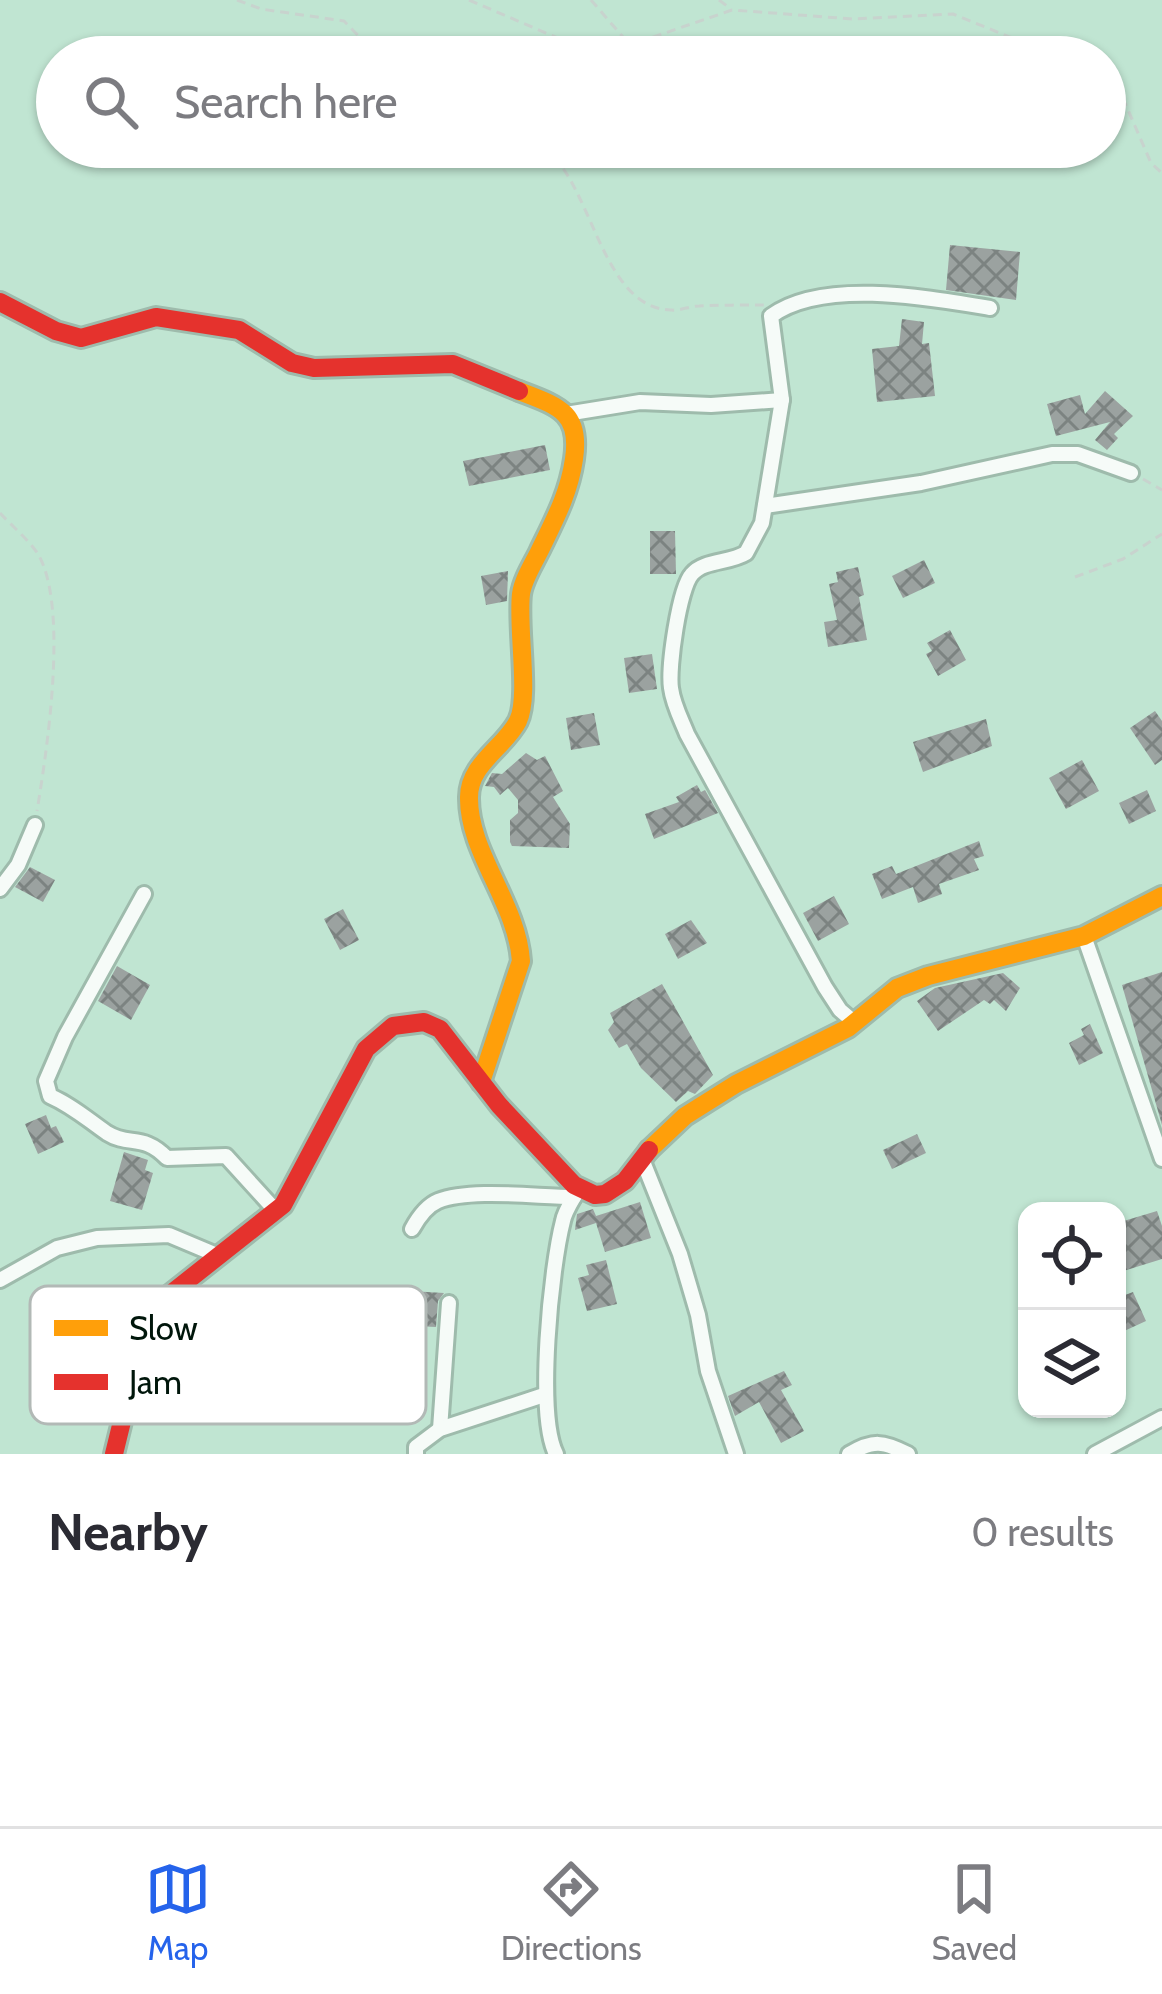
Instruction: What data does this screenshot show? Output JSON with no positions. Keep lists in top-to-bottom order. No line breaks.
{"legend":["Slow","Jam"],"page":{"search":"Search here","heading":["Nearby","0 results"],"nav":["Map","Directions","Saved"]}}
